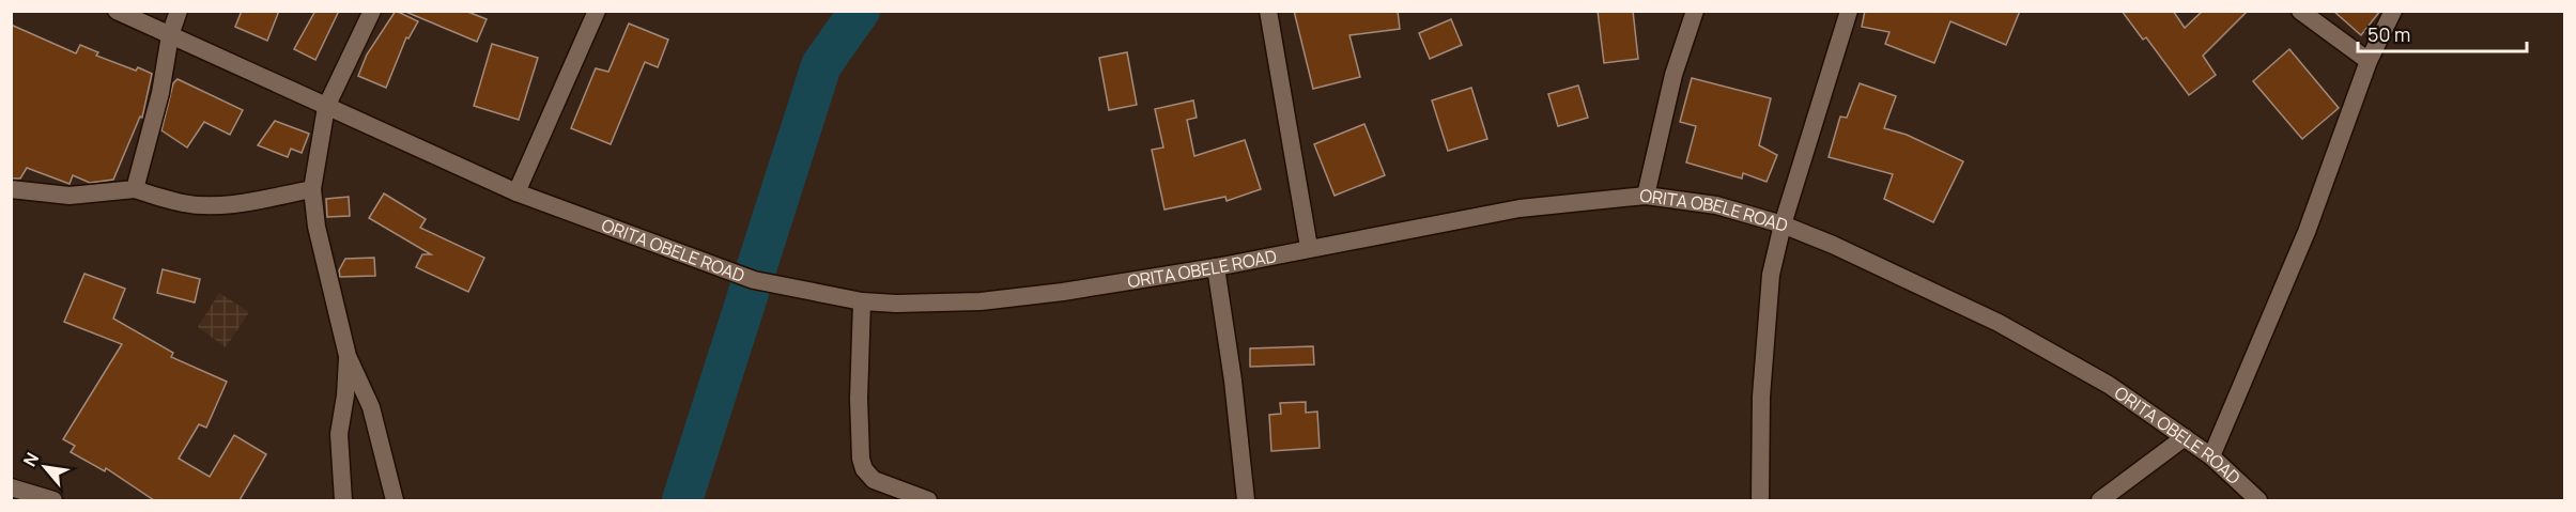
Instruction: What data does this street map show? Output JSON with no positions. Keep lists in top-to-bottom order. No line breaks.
{"streets":{"street":["ORITA OBELE ROAD"]},"scale_bar":"50 m","north":"top left"}
